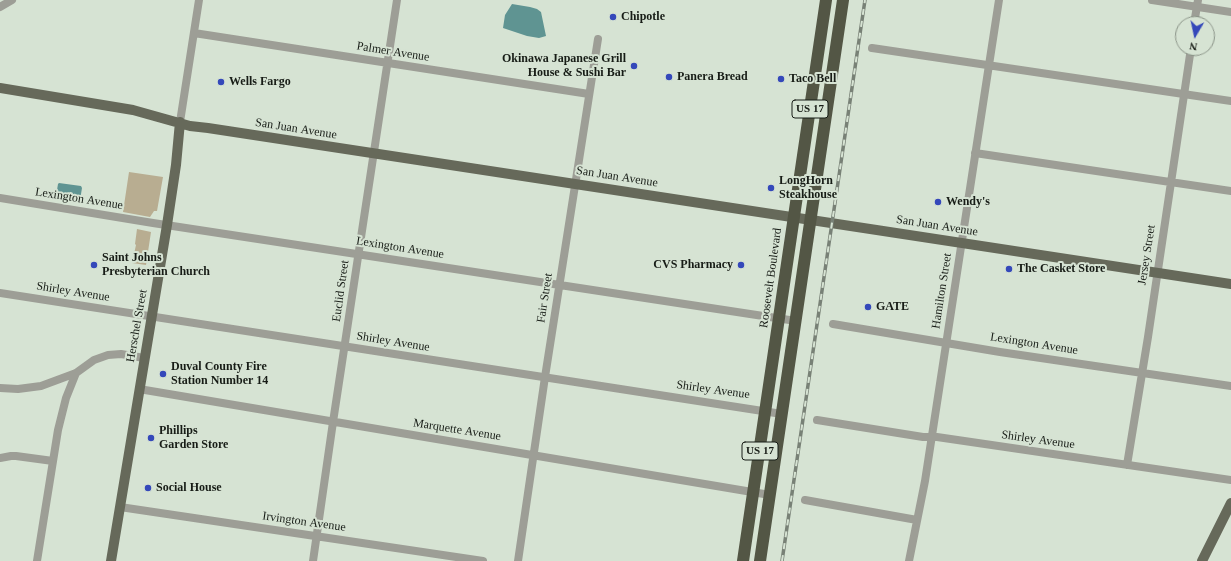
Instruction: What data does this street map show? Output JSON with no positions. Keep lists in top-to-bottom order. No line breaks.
{"streets":{"highway":["US 17","Roosevelt Boulevard"],"main road":["San Juan Avenue","Herschel Street"],"street":["Palmer Avenue","Lexington Avenue","Jersey Street","Euclid Street","Hamilton Street","Shirley Avenue","Fair Street","Marquette Avenue","Irvington Avenue"]},"crossings":[["Palmer Avenue","Euclid Street"],["Palmer Avenue","Fair Street"],["Palmer Avenue","Herschel Street"],["US 17","San Juan Avenue"],["US 17","Lexington Avenue"],["US 17","Shirley Avenue"],["US 17","Marquette Avenue"],["San Juan Avenue","Jersey Street"],["San Juan Avenue","Roosevelt Boulevard"],["San Juan Avenue","Euclid Street"],["San Juan Avenue","Hamilton Street"],["San Juan Avenue","Fair Street"],["San Juan Avenue","Herschel Street"],["Lexington Avenue","Jersey Street"],["Lexington Avenue","Roosevelt Boulevard"],["Lexington Avenue","Euclid Street"],["Lexington Avenue","Hamilton Street"],["Lexington Avenue","Fair Street"],["Lexington Avenue","Herschel Street"],["Jersey Street","Shirley Avenue"],["Roosevelt Boulevard","Shirley Avenue"],["Roosevelt Boulevard","Marquette Avenue"],["Euclid Street","Shirley Avenue"],["Euclid Street","Marquette Avenue"],["Euclid Street","Irvington Avenue"],["Hamilton Street","Shirley Avenue"],["Shirley Avenue","Fair Street"],["Shirley Avenue","Herschel Street"],["Fair Street","Marquette Avenue"],["Herschel Street","Marquette Avenue"],["Herschel Street","Irvington Avenue"]],"places":["Chipotle","Okinawa Japanese Grill House & Sushi Bar","Panera Bread","Taco Bell","Wells Fargo","LongHorn Steakhouse","Wendy's","Saint Johns Presbyterian Church","CVS Pharmacy","The Casket Store","GATE","Duval County Fire Station Number 14","Phillips Garden Store","Social House"],"north":"bottom"}
